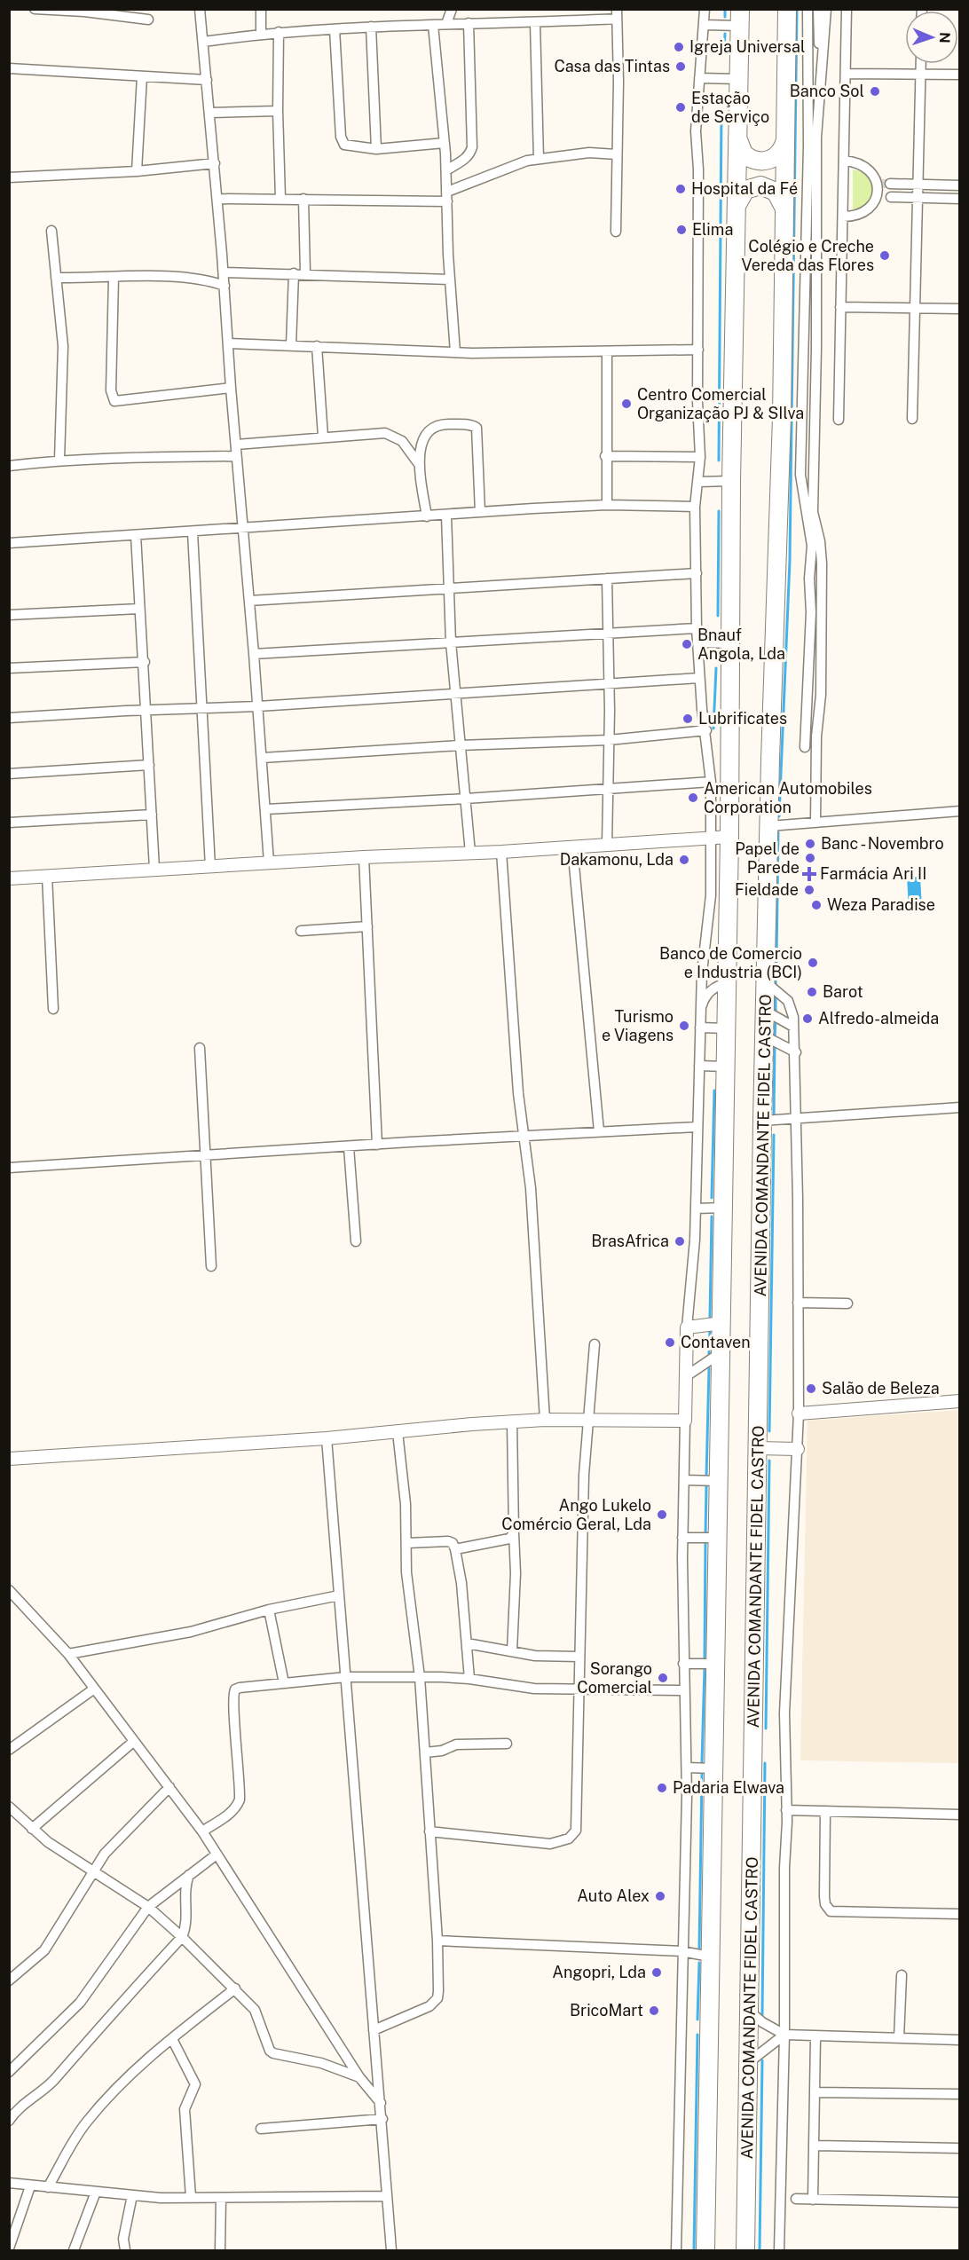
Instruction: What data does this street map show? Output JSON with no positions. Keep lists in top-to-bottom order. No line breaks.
{"streets":{"highway":["AVENIDA COMANDANTE FIDEL CASTRO"]},"places":{"other":["Igreja Universal","Casa das Tintas","Banco Sol","Estação de Serviço","Hospital da Fé","Elima","Colégio e Creche Vereda das Flores","Centro Comercial Organização PJ & SIlva","Bnauf Angola, Lda","Lubrificates","American Automobiles Corporation","Banc - Novembro","Papel de Parede","Dakamonu, Lda","Fieldade","Weza Paradise","Banco de Comercio e Industria (BCI)","Barot","Alfredo-almeida","Turismo e Viagens","BrasAfrica","Contaven","Salão de Beleza","Ango Lukelo Comércio Geral, Lda","Sorango Comercial","Padaria Elwava","Auto Alex","Angopri, Lda","BricoMart"],"health":["Farmácia Ari II"]},"north":"right"}
